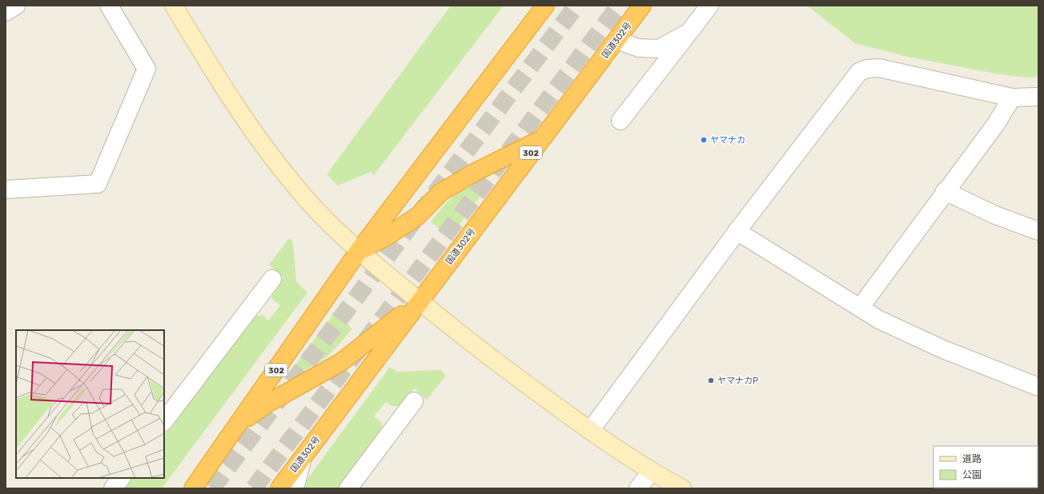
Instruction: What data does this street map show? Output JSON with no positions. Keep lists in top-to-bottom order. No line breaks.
{"streets":{"highway":["国道302号","302"]},"places":["ヤマナカ","ヤマナカP"],"legend":["道路","公園"]}
